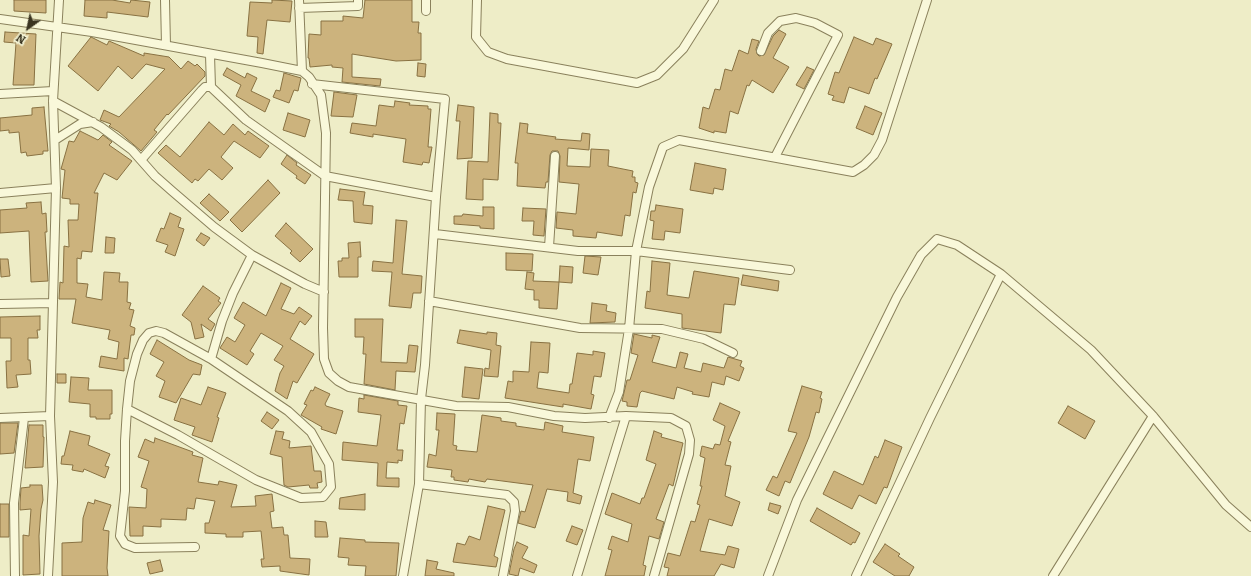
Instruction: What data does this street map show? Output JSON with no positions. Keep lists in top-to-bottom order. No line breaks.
{"north":"bottom left"}
